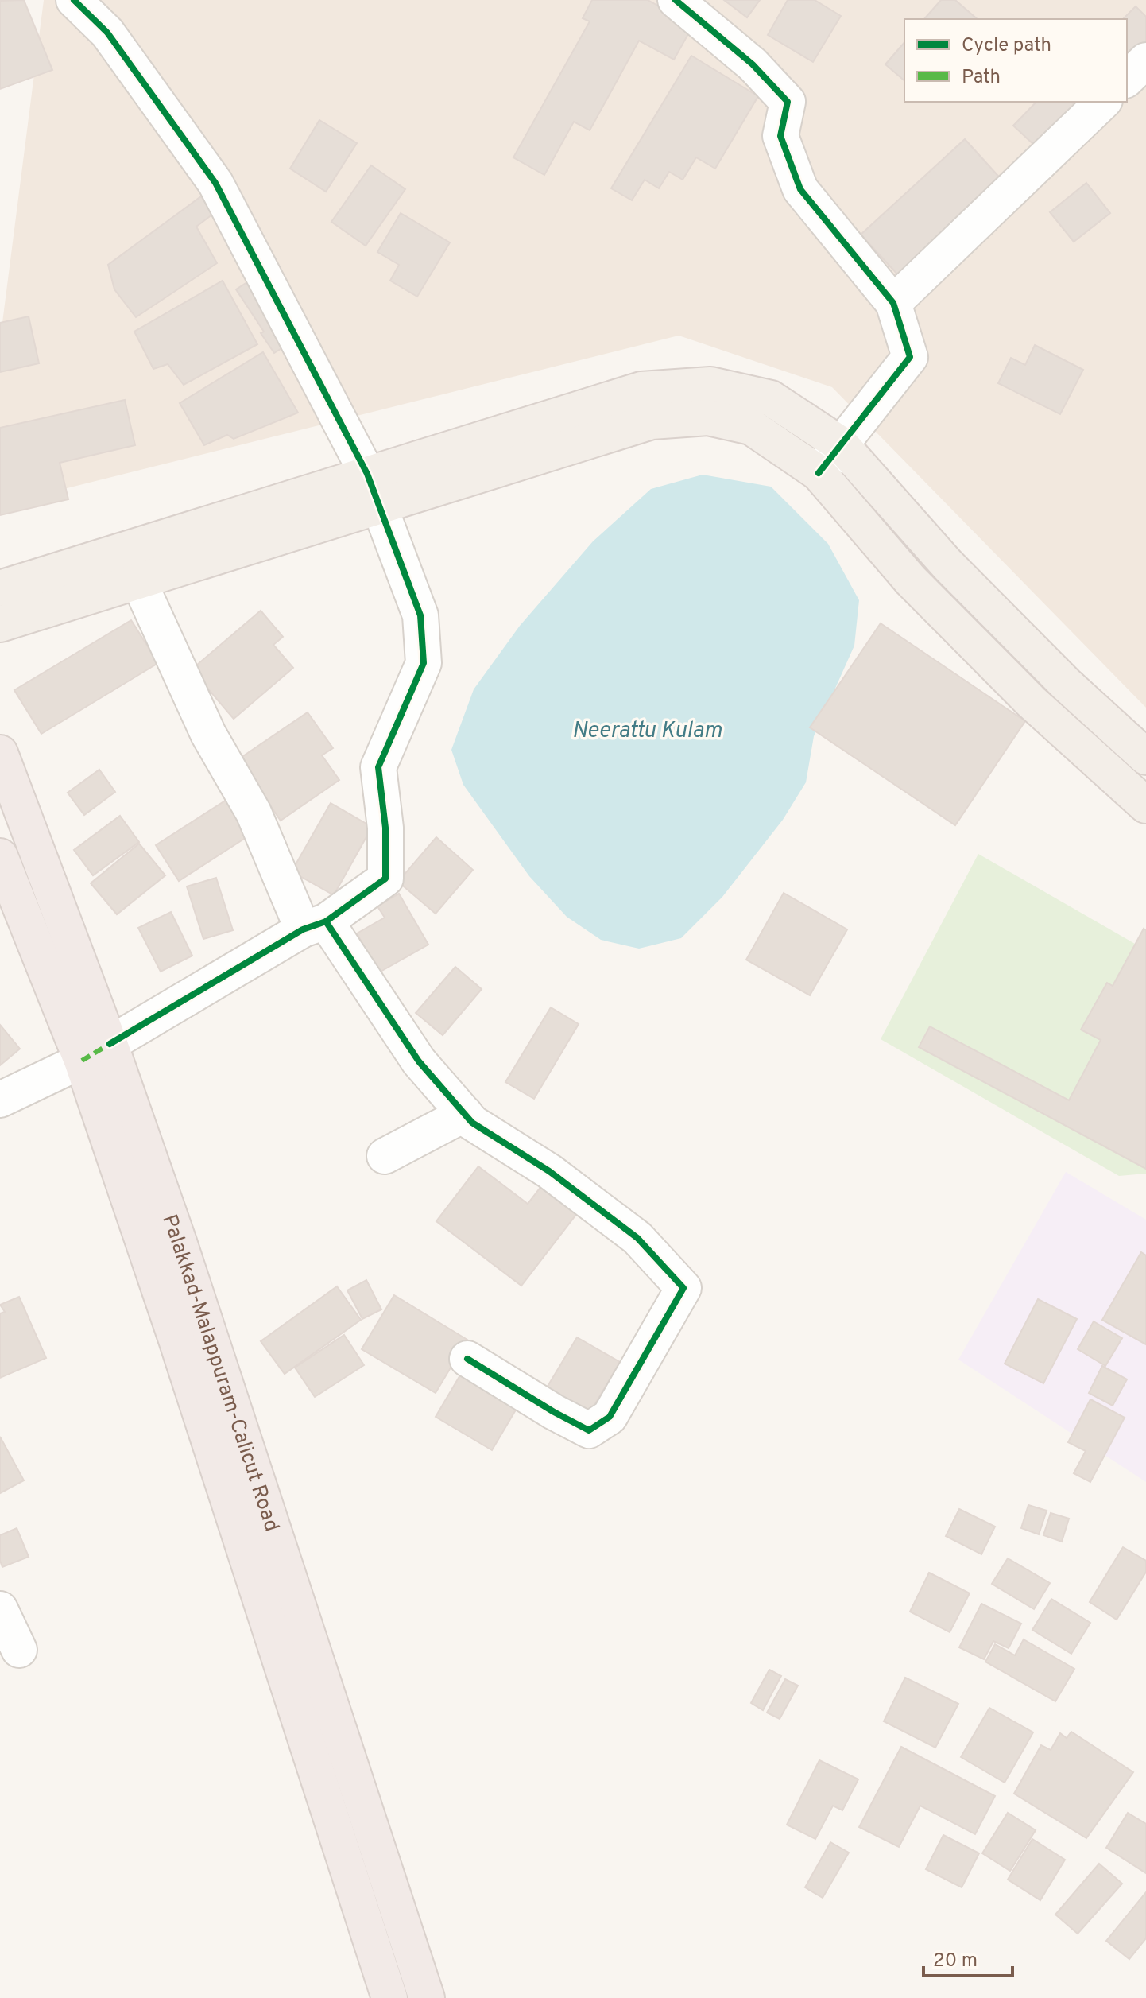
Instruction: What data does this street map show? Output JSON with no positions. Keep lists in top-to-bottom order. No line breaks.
{"streets":{"highway":["Palakkad-Malappuram-Calicut Road"]},"water":["Neerattu Kulam"],"legend":["Cycle path","Path"],"scale_bar":"20 m"}
